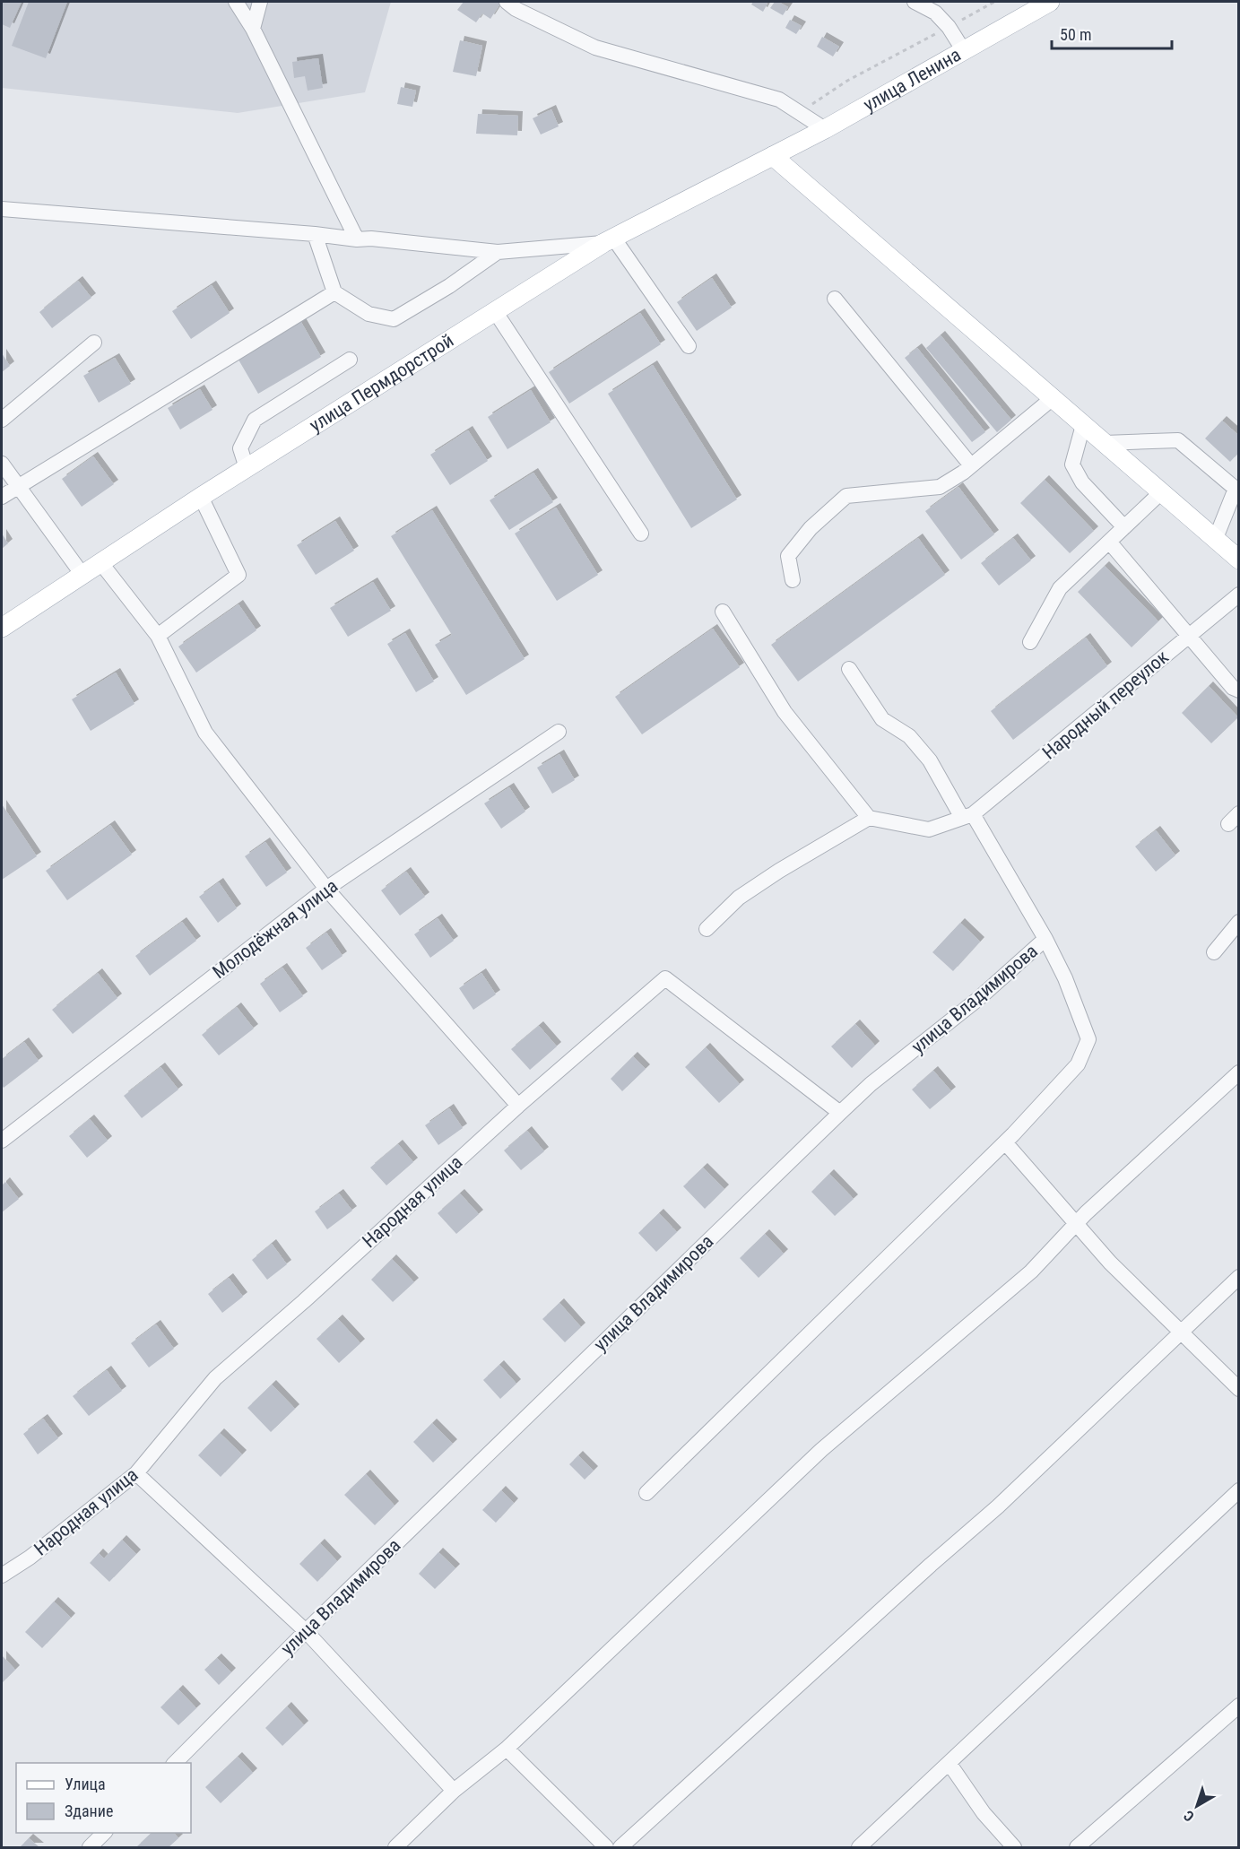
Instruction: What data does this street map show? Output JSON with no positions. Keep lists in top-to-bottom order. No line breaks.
{"streets":{"main road":["улица Ленина","улица Пермдорстрой"],"street":["Народный переулок","Молодёжная улица","улица Владимирова","Народная улица"]},"crossings":[["улица Ленина","улица Пермдорстрой"],["Народный переулок","улица Владимирова"],["улица Владимирова","Народная улица"]],"legend":["Улица","Здание"],"scale_bar":"50 m","north":"bottom left"}
